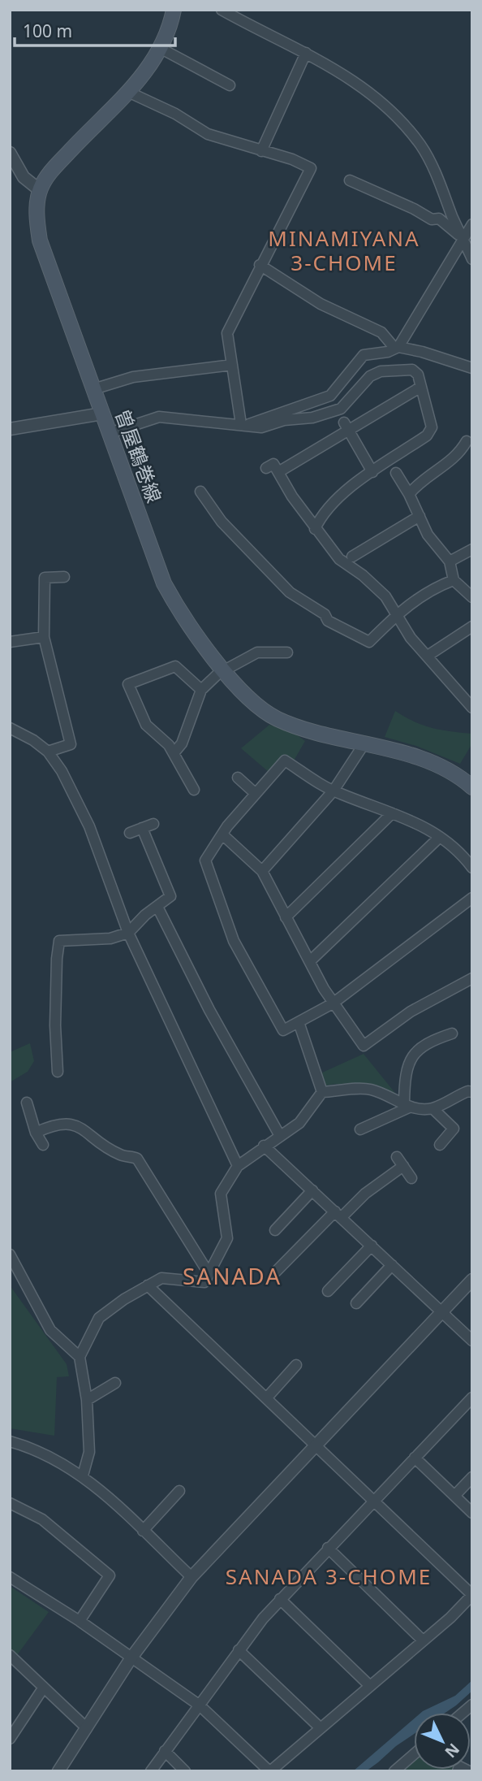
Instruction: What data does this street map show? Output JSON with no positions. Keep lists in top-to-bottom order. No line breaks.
{"streets":{"main road":["曽屋鶴巻線"]},"districts":["MINAMIYANA 3-CHOME","SANADA","SANADA 3-CHOME"],"scale_bar":"100 m","north":"bottom right"}
